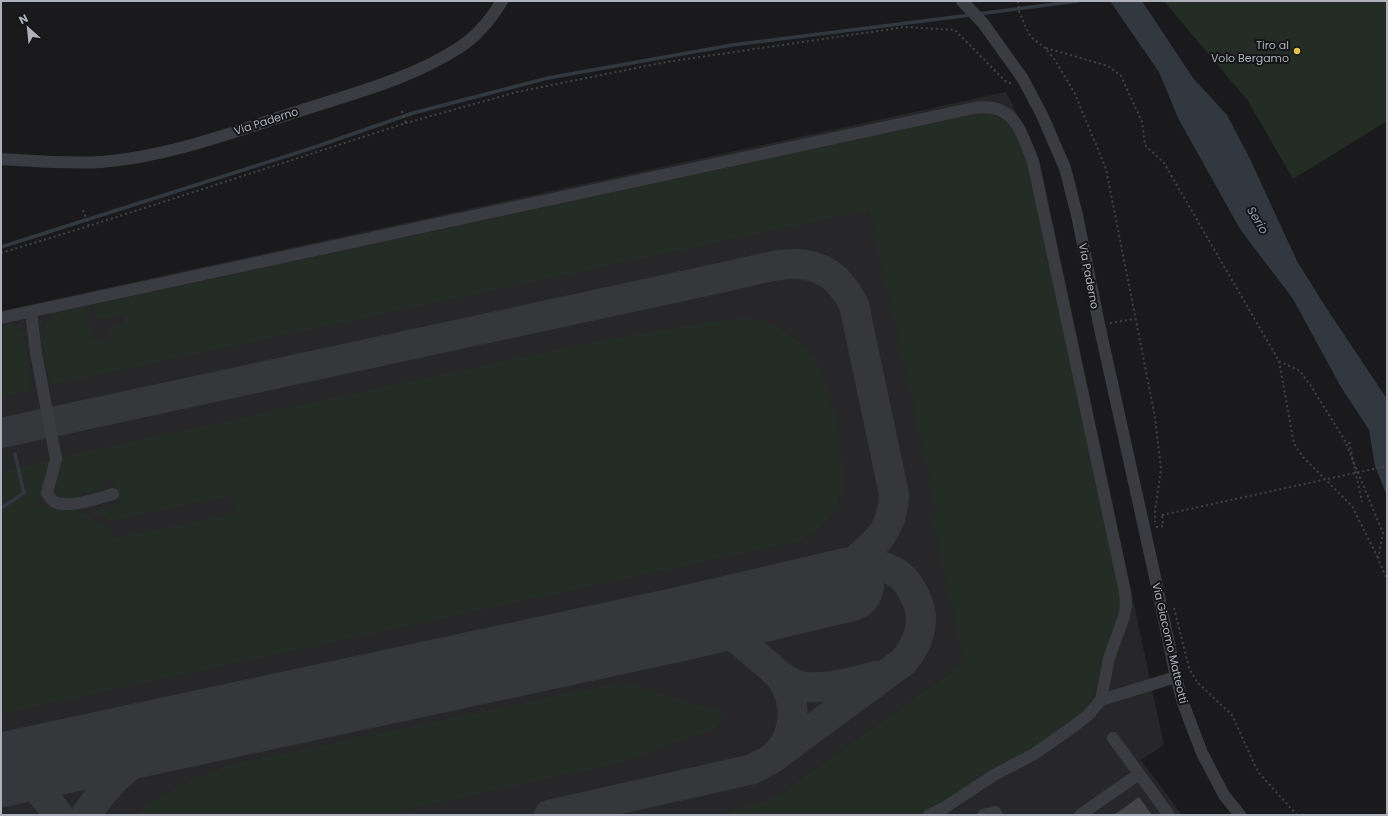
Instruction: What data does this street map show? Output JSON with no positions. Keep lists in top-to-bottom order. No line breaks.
{"streets":{"street":["Via Paderno","Via Giacomo Matteotti"]},"crossings":[["Via Paderno","Via Giacomo Matteotti"]],"water":["Serio"],"places":["Tiro al Volo Bergamo"],"north":"top left"}
